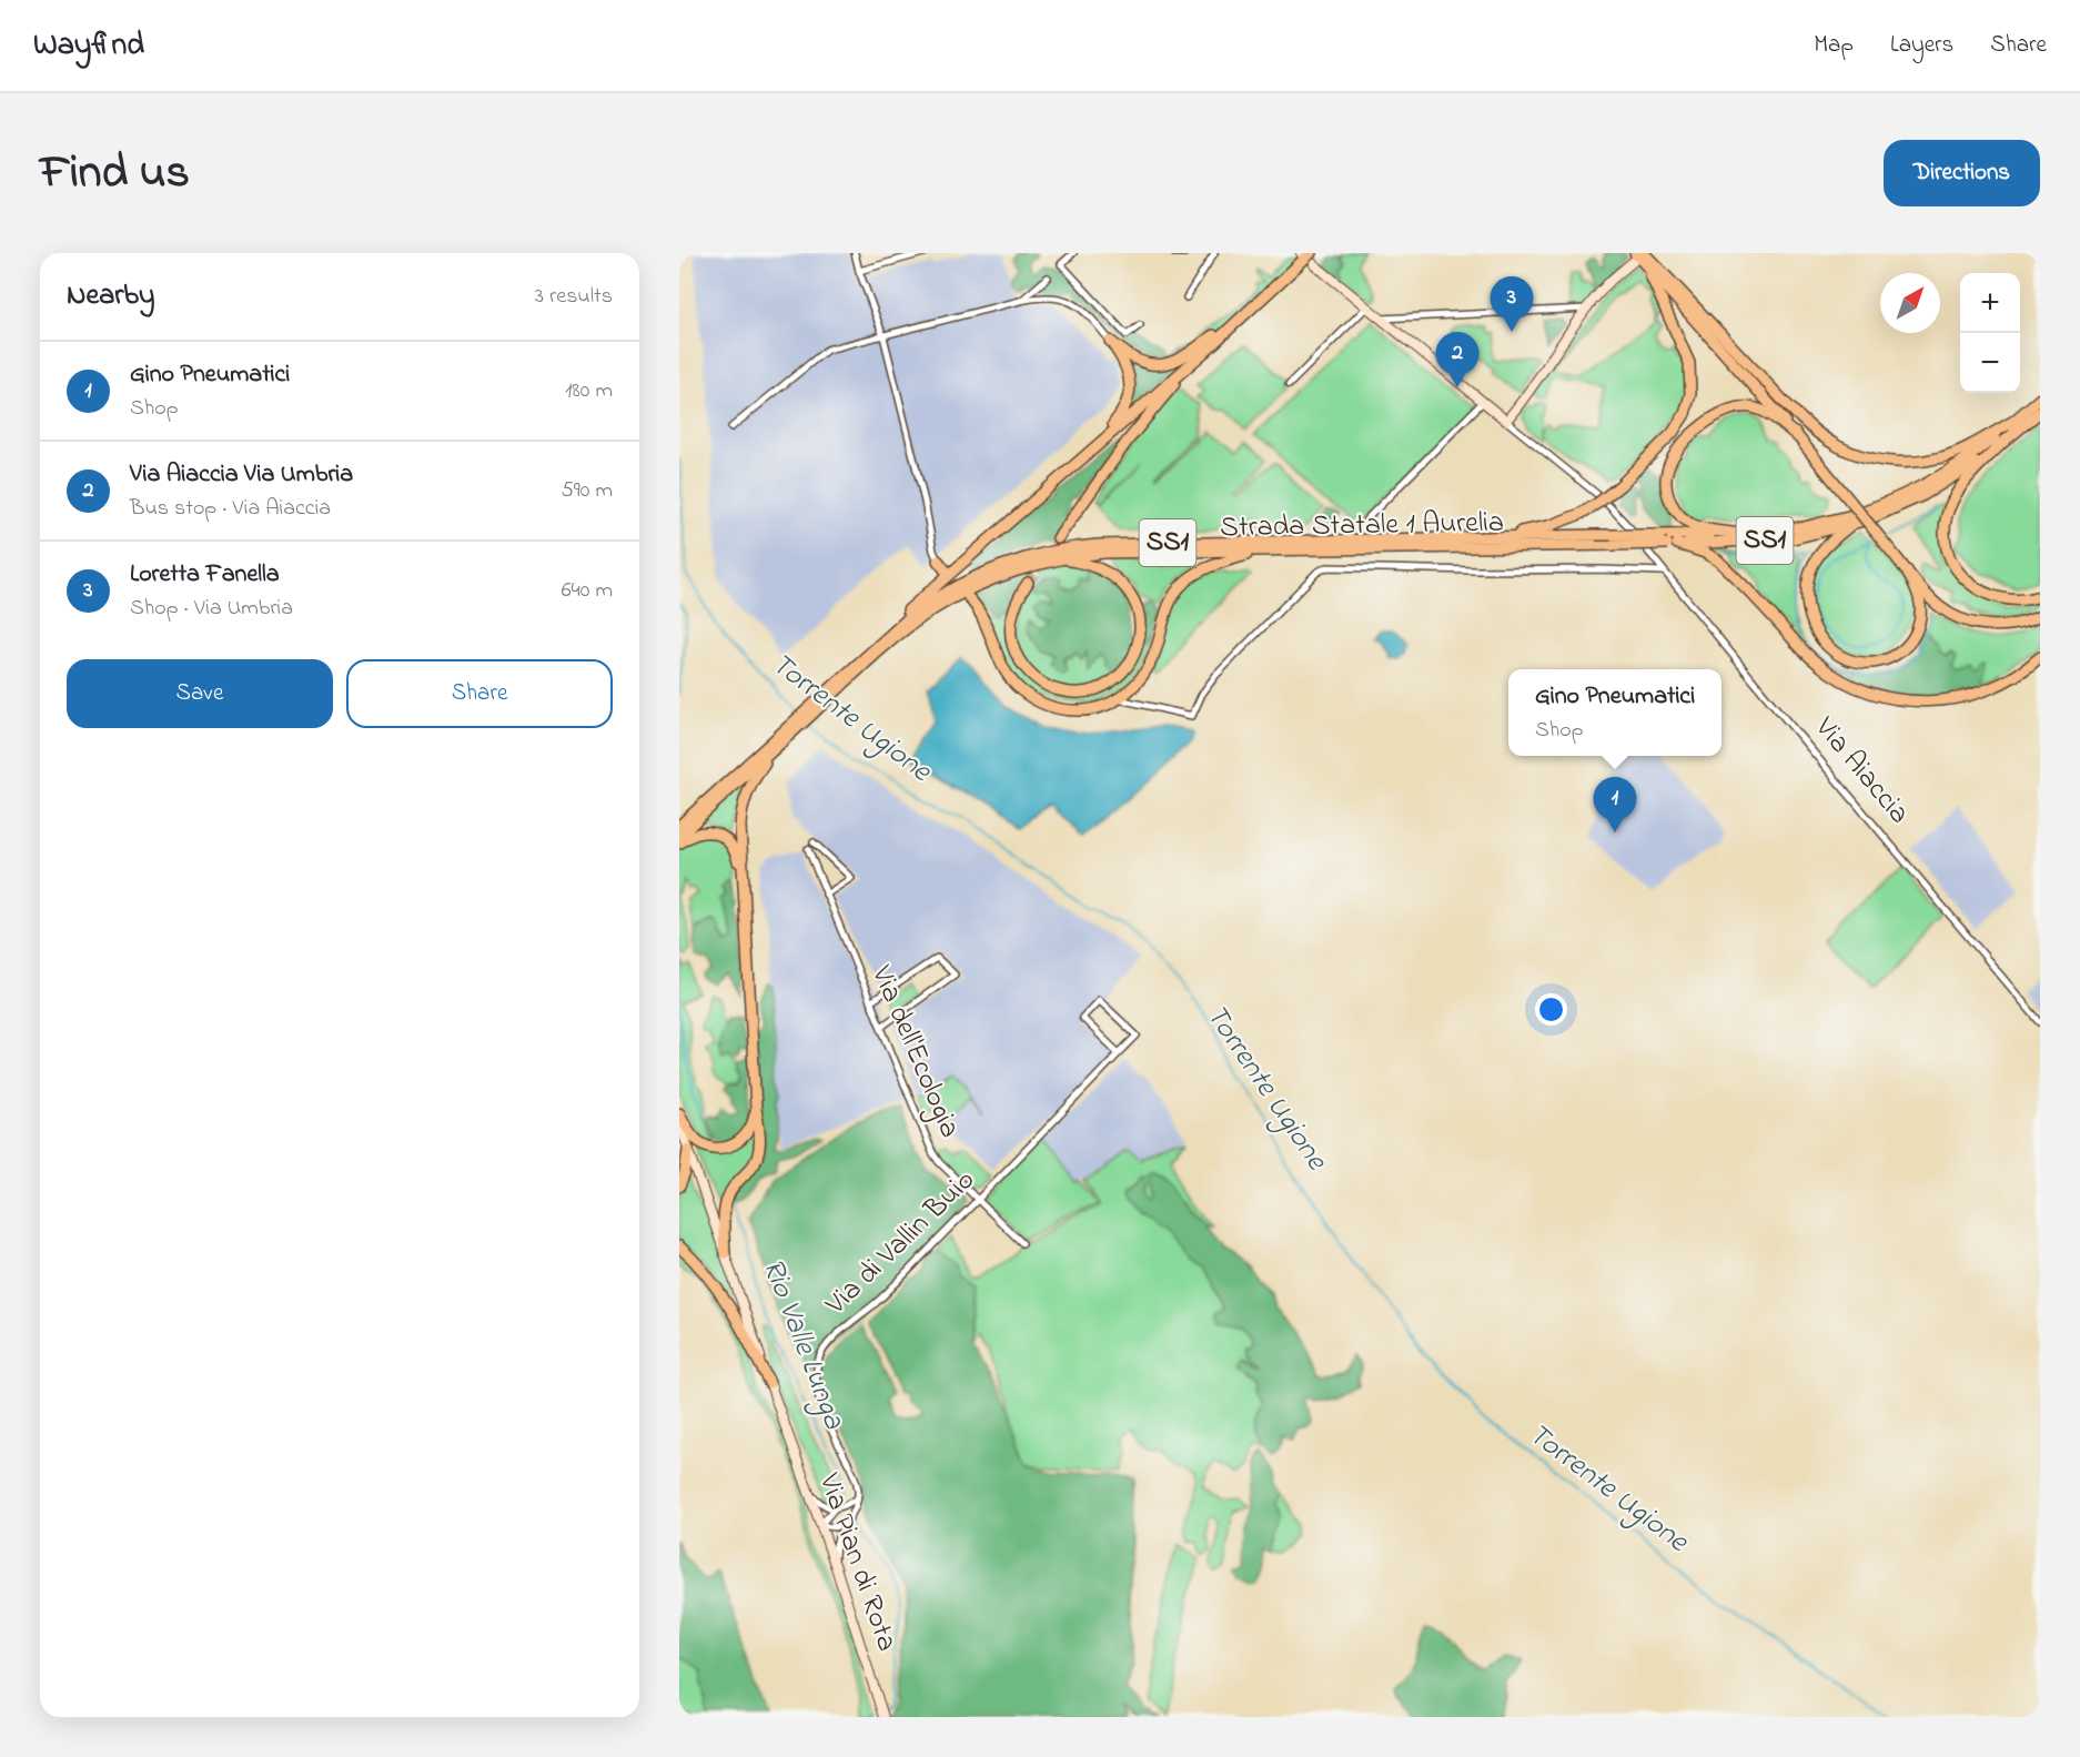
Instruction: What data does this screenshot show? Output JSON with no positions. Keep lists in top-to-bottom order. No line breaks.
{"streets":{"highway":["Strada Statale 1 Aurelia","SS1"],"main road":["Via Pian di Rota"],"street":["Via Aiaccia","Via dell'Ecologia","Via di Vallin Buio"]},"crossings":[["Via dell'Ecologia","Via di Vallin Buio"]],"water":["Torrente Ugione","Rio Valle Lunga"],"north":"top right","page":{"header":"Wayfind","nav":["Map","Layers","Share"],"title":"Find us","buttons":["Directions",["Save","Share"]],"heading":["Nearby","3 results"],"map_buttons":["+","−"],"pins":["3","2","1"],"list":[{"mark":"1","name":"Gino Pneumatici","note":"Shop","value":"180 m"},{"mark":"2","name":"Via Aiaccia Via Umbria","note":"Bus stop · Via Aiaccia","value":"590 m"},{"mark":"3","name":"Loretta Fanella","note":"Shop · Via Umbria","value":"640 m"}],"popup":["Gino Pneumatici","Shop"]}}
